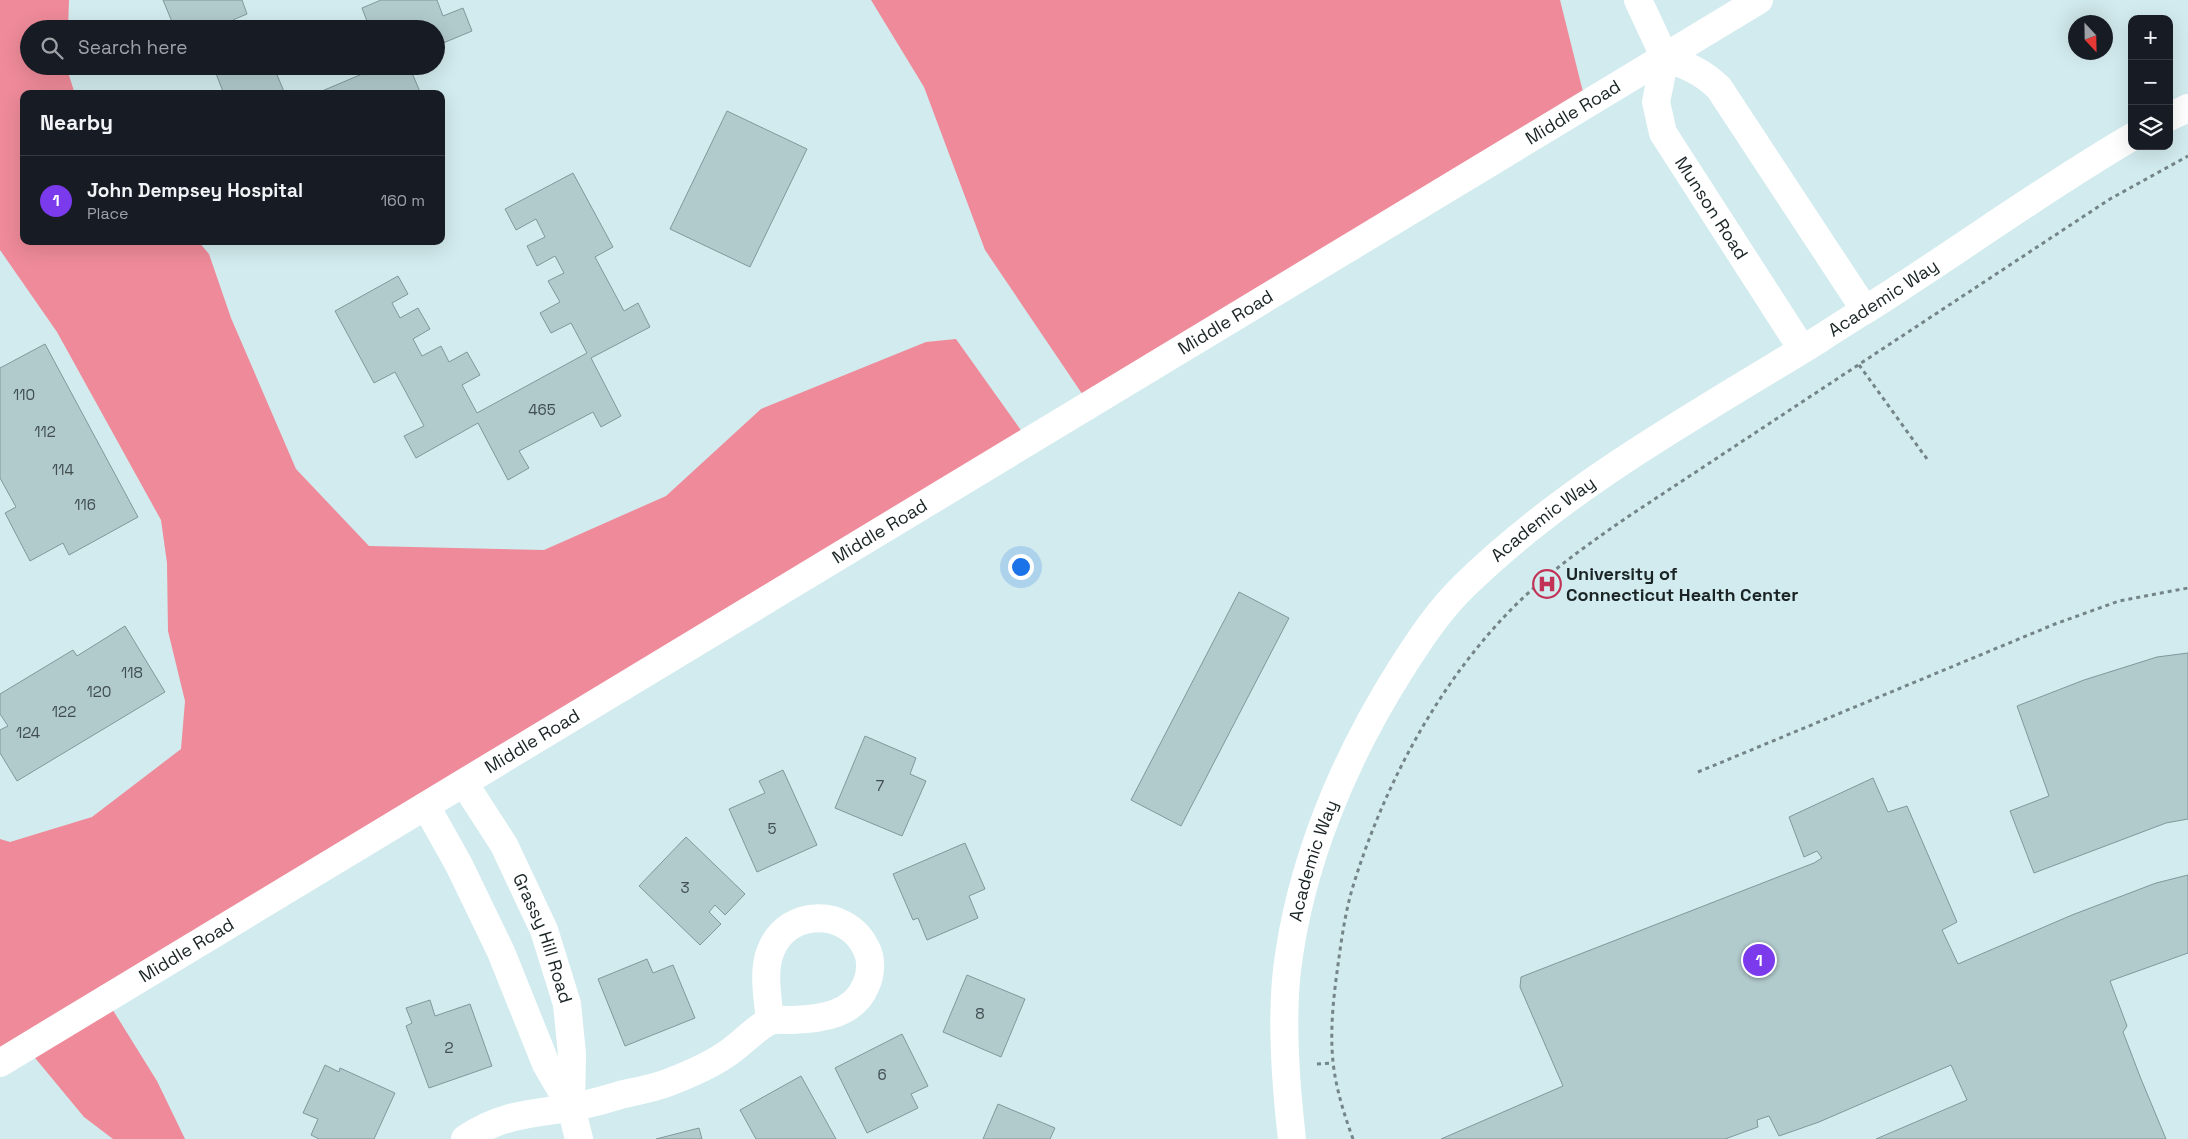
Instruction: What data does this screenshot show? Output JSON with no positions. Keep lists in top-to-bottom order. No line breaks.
{"streets":{"street":["Middle Road","Munson Road","Academic Way","Grassy Hill Road"]},"crossings":[["Middle Road","Munson Road"],["Middle Road","Grassy Hill Road"],["Munson Road","Academic Way"]],"places":{"hospital":["University of Connecticut Health Center"]},"house_numbers":["110","465","112","114","116","118","120","122","124","7","5","3","8","2","6"],"north":"bottom","page":{"map_buttons":["+","−"],"search":"Search here","heading":"Nearby","list":[{"mark":"1","name":"John Dempsey Hospital","note":"Place","value":"160 m"}],"pins":"1"}}
